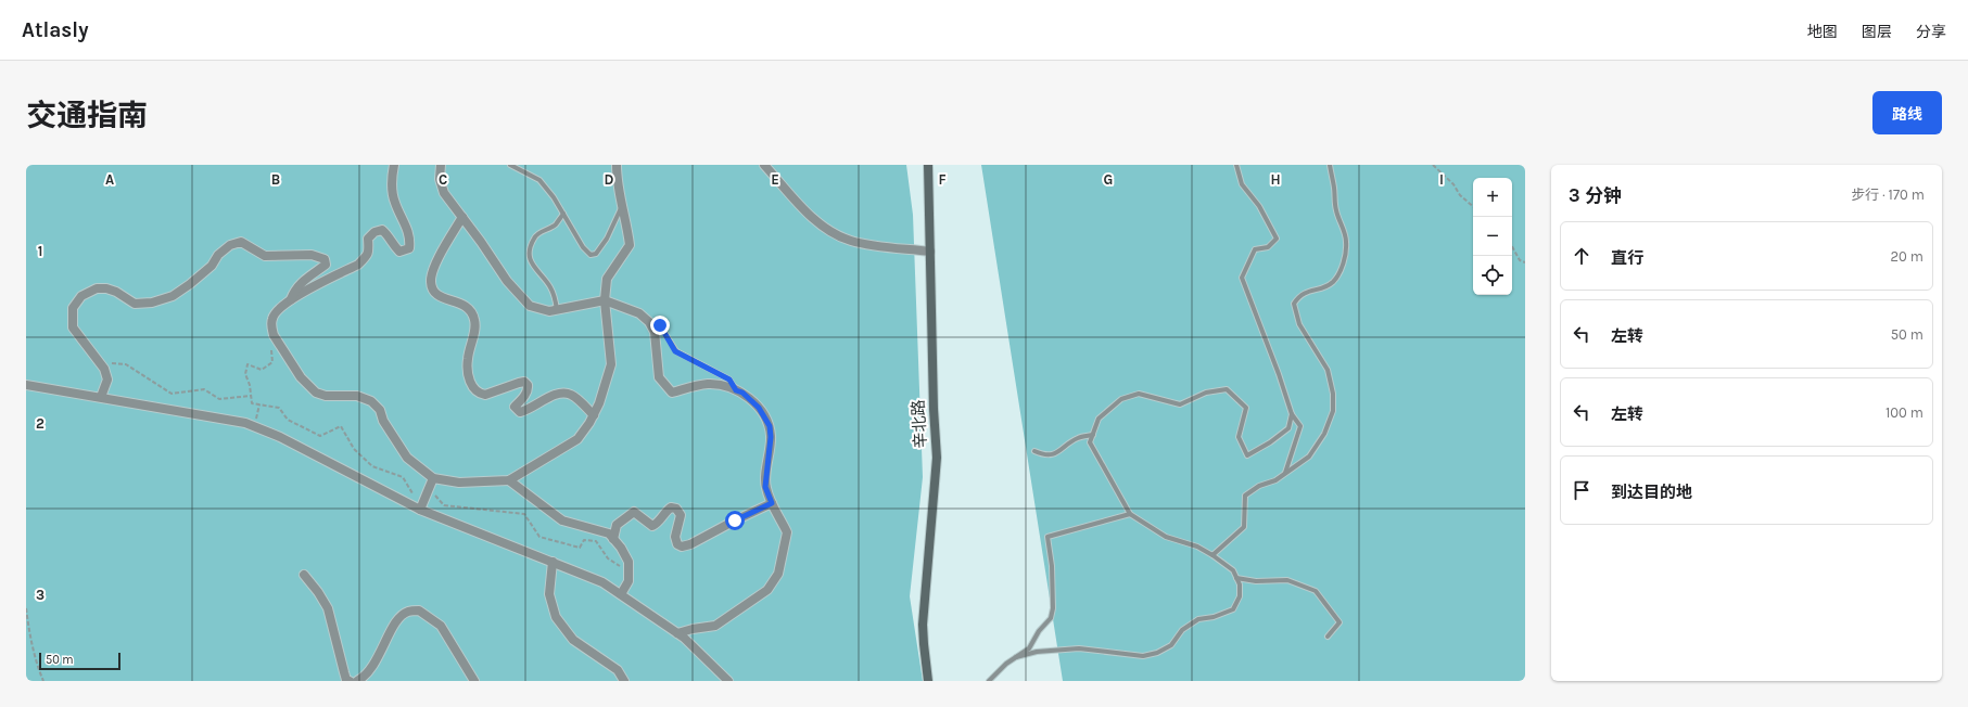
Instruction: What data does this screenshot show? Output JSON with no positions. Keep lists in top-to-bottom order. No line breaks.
{"streets":{"main road":["辛北路"]},"scale_bar":"50 m","page":{"header":"Atlasly","nav":["地图","图层","分享"],"title":"交通指南","buttons":"路线","heading":["3 分钟","步行 · 170 m"],"map_buttons":["+","−"],"list":[["直行","20 m"],["左转","50 m"],["左转","100 m"],"到达目的地"],"scale":"50 m"},"grid":{"columns":["A","B","C","D","E","F","G","H","I"],"rows":["1","2","3"]}}
